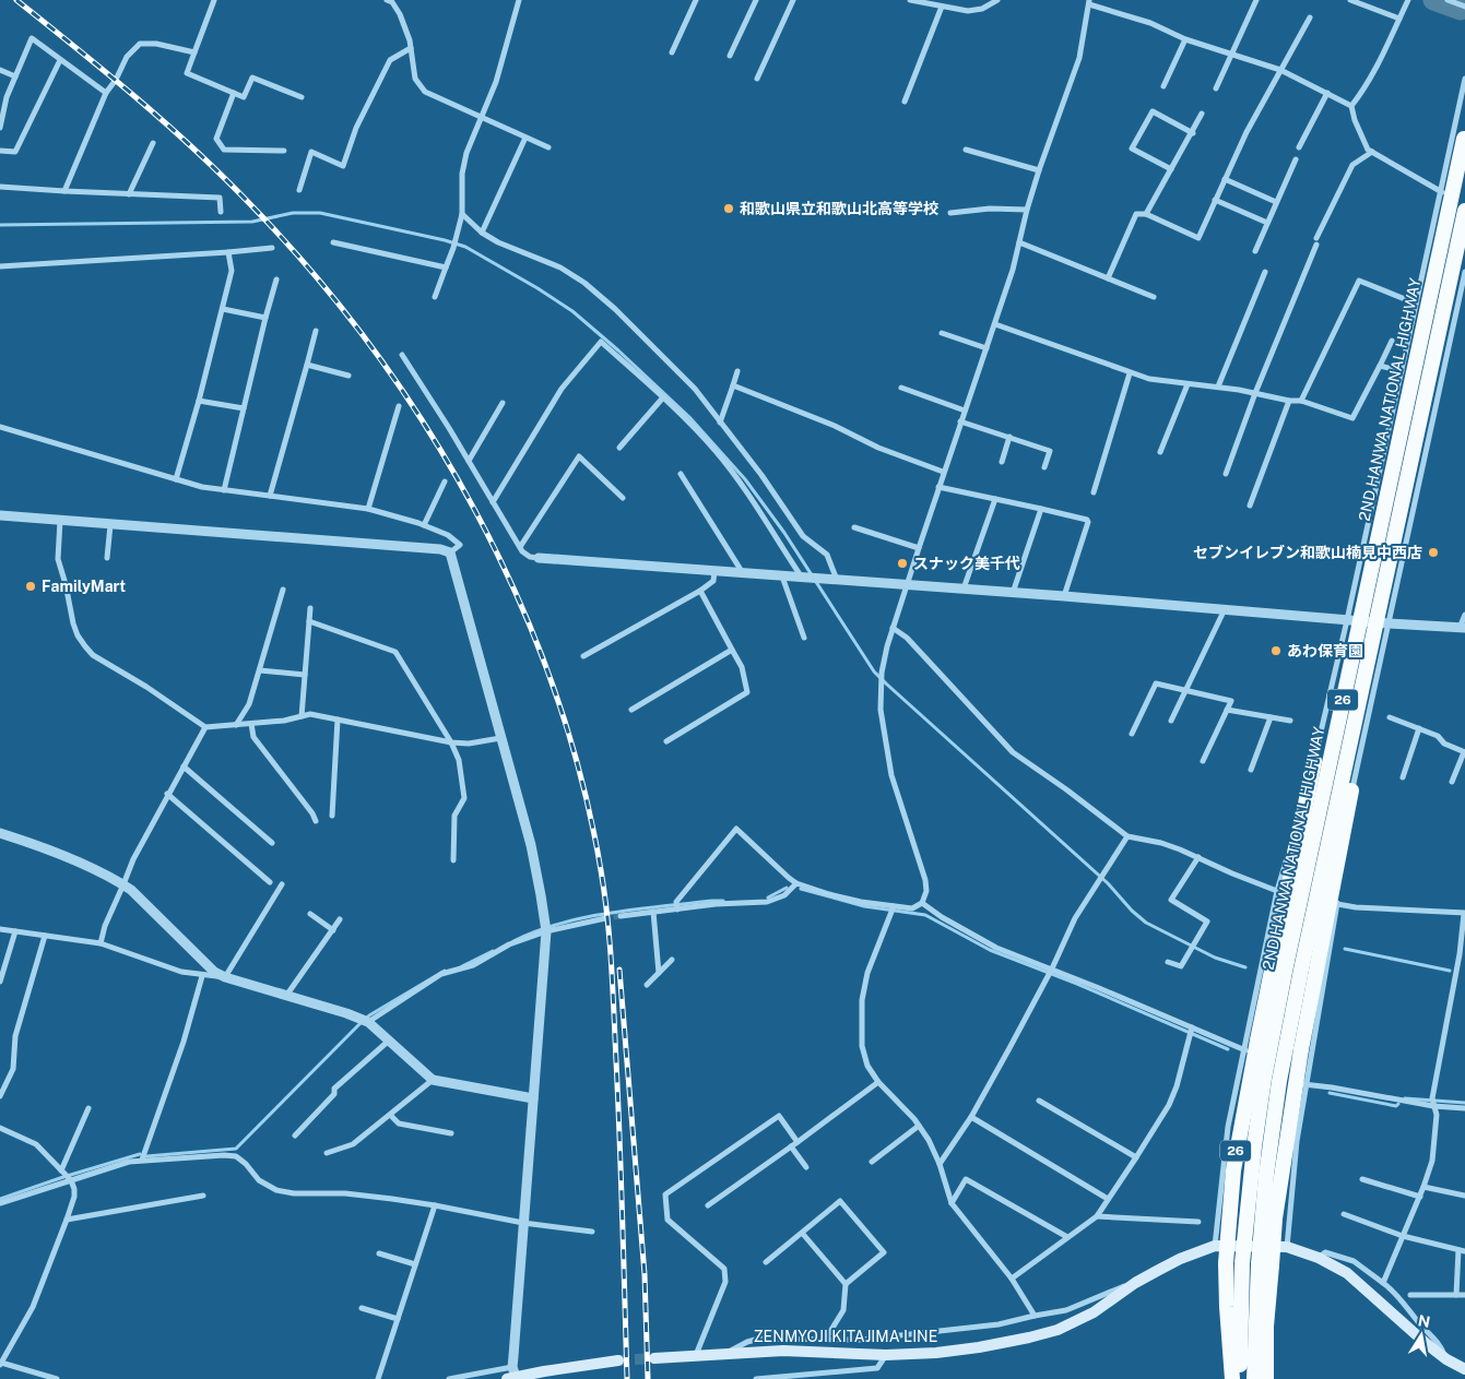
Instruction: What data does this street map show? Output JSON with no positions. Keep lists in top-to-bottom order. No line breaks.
{"streets":{"highway":["2ND HANWA NATIONAL HIGHWAY","26"],"main road":["ZENMYOJI KITAJIMA LINE"]},"crossings":[["2ND HANWA NATIONAL HIGHWAY","26"]],"places":["和歌山県立和歌山北高等学校","セブンイレブン和歌山楠見中西店","スナック美千代","FamilyMart","あわ保育園"],"north":"top"}
